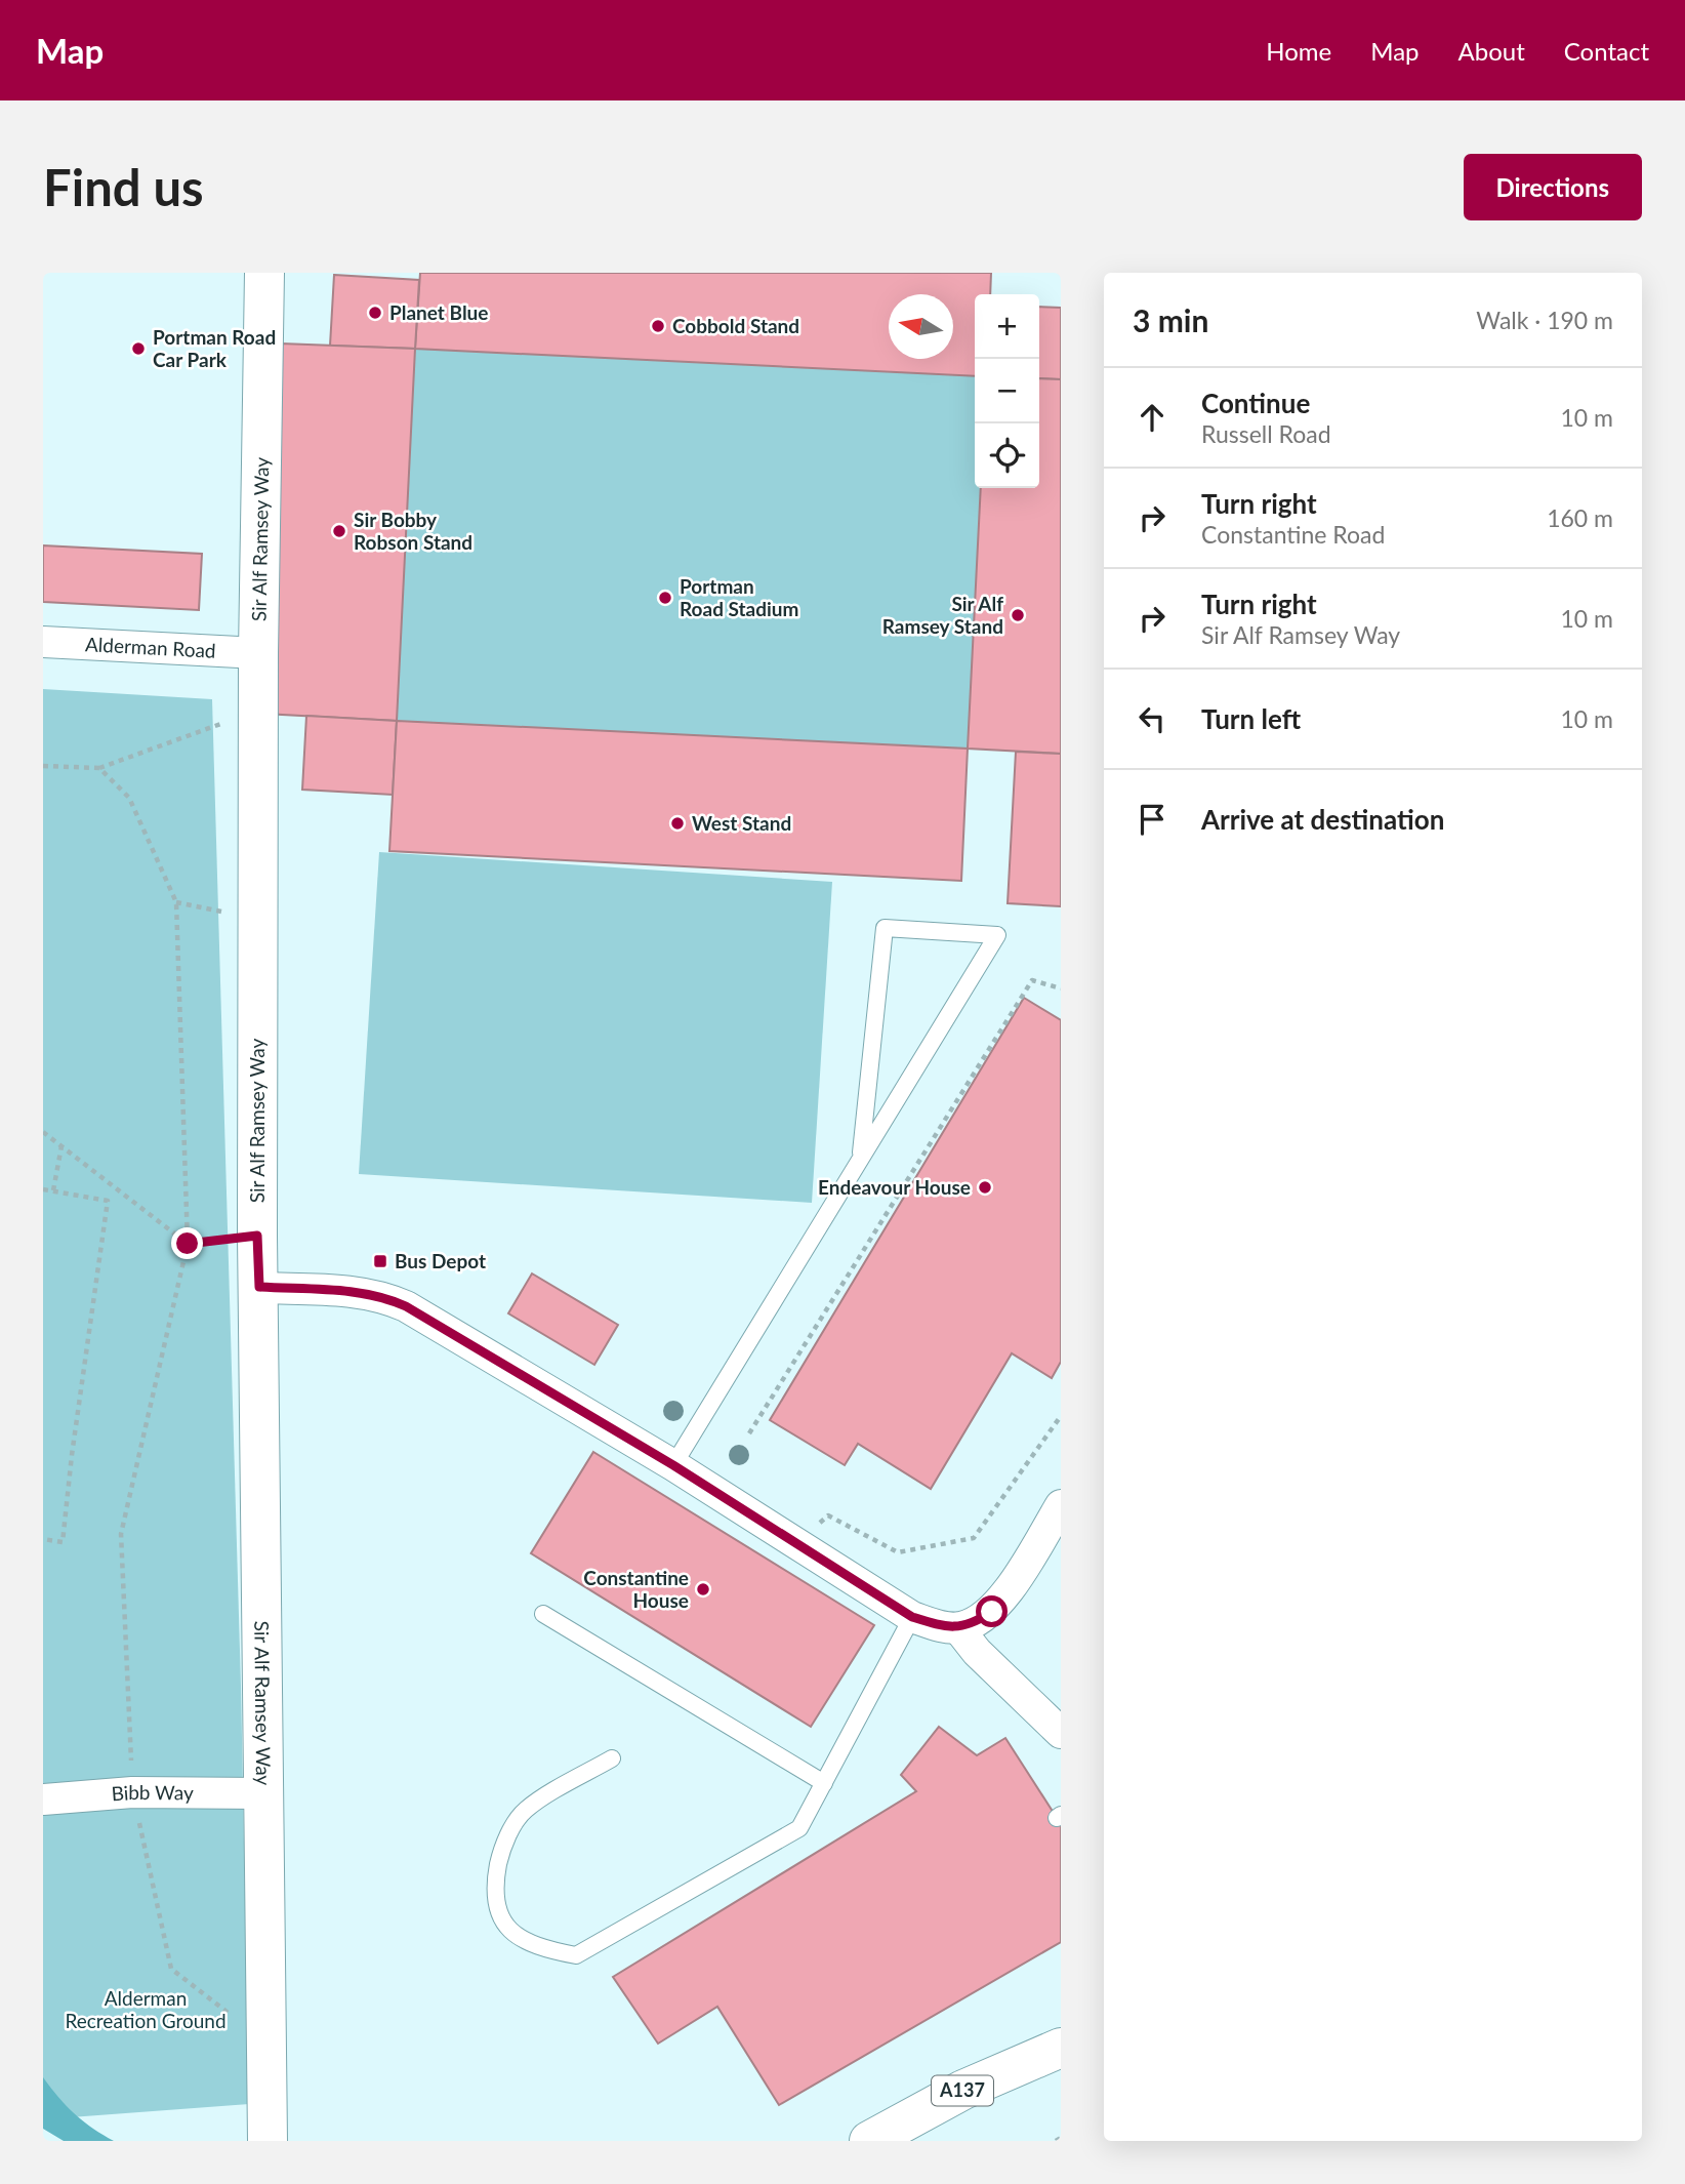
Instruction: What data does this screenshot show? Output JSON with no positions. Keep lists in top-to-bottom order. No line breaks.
{"streets":{"street":["Sir Alf Ramsey Way","Alderman Road","Bibb Way","A137"]},"crossings":[["Sir Alf Ramsey Way","Alderman Road"],["Sir Alf Ramsey Way","Bibb Way"]],"parks":["Alderman Recreation Ground"],"places":{"other":["Planet Blue","Cobbold Stand","Portman Road Car Park","Sir Bobby Robson Stand","Portman Road Stadium","Sir Alf Ramsey Stand","West Stand","Endeavour House","Constantine House"],"transit":["Bus Depot"]},"north":"left","page":{"header":"Map","nav":["Home","Map","About","Contact"],"buttons":"Directions","title":"Find us","heading":["3 min","Walk · 190 m"],"map_buttons":["+","−"],"list":[["Continue","Russell Road","10 m"],["Turn right","Constantine Road","160 m"],["Turn right","Sir Alf Ramsey Way","10 m"],["Turn left","10 m"],"Arrive at destination"]}}
